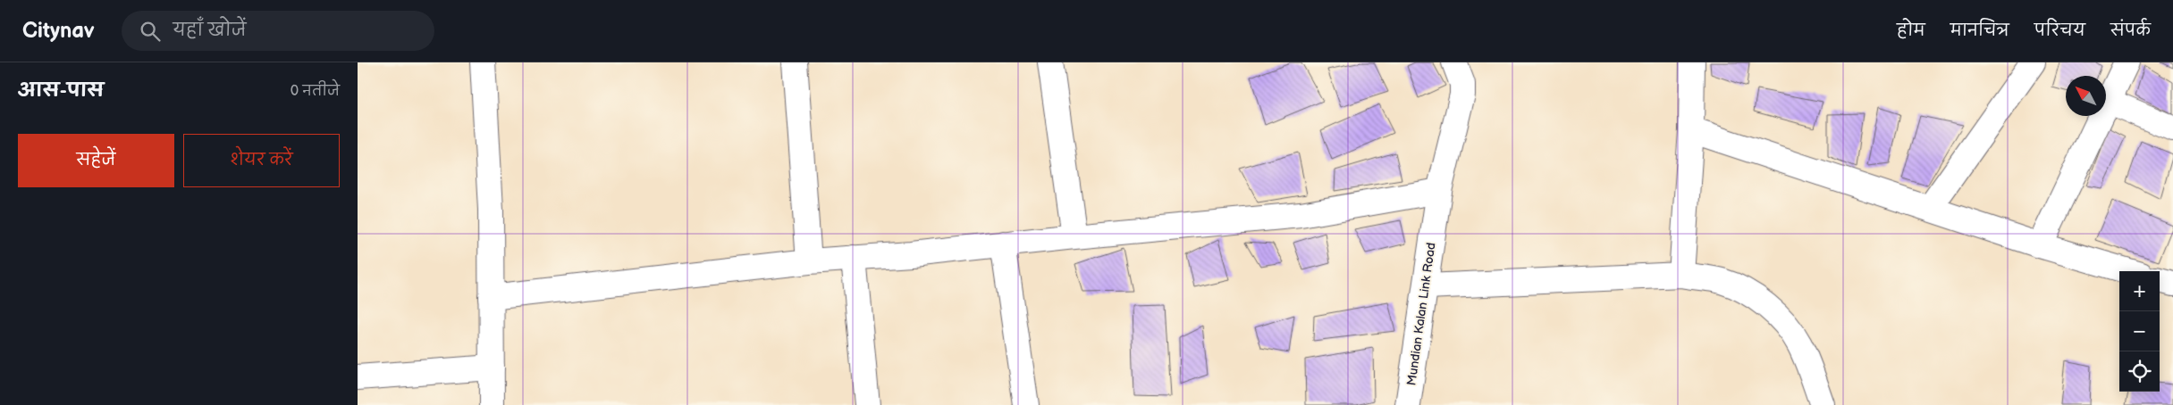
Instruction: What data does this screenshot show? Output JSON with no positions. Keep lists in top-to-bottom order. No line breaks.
{"streets":{"street":["Mundian Kalan Link Road"]},"north":"top left","page":{"header":"Citynav","search":"यहाँ खोजें","nav":["होम","मानचित्र","परिचय","संपर्क"],"heading":["आस-पास","0 नतीजे"],"buttons":["सहेजें","शेयर करें"],"map_buttons":["+","−"]}}
